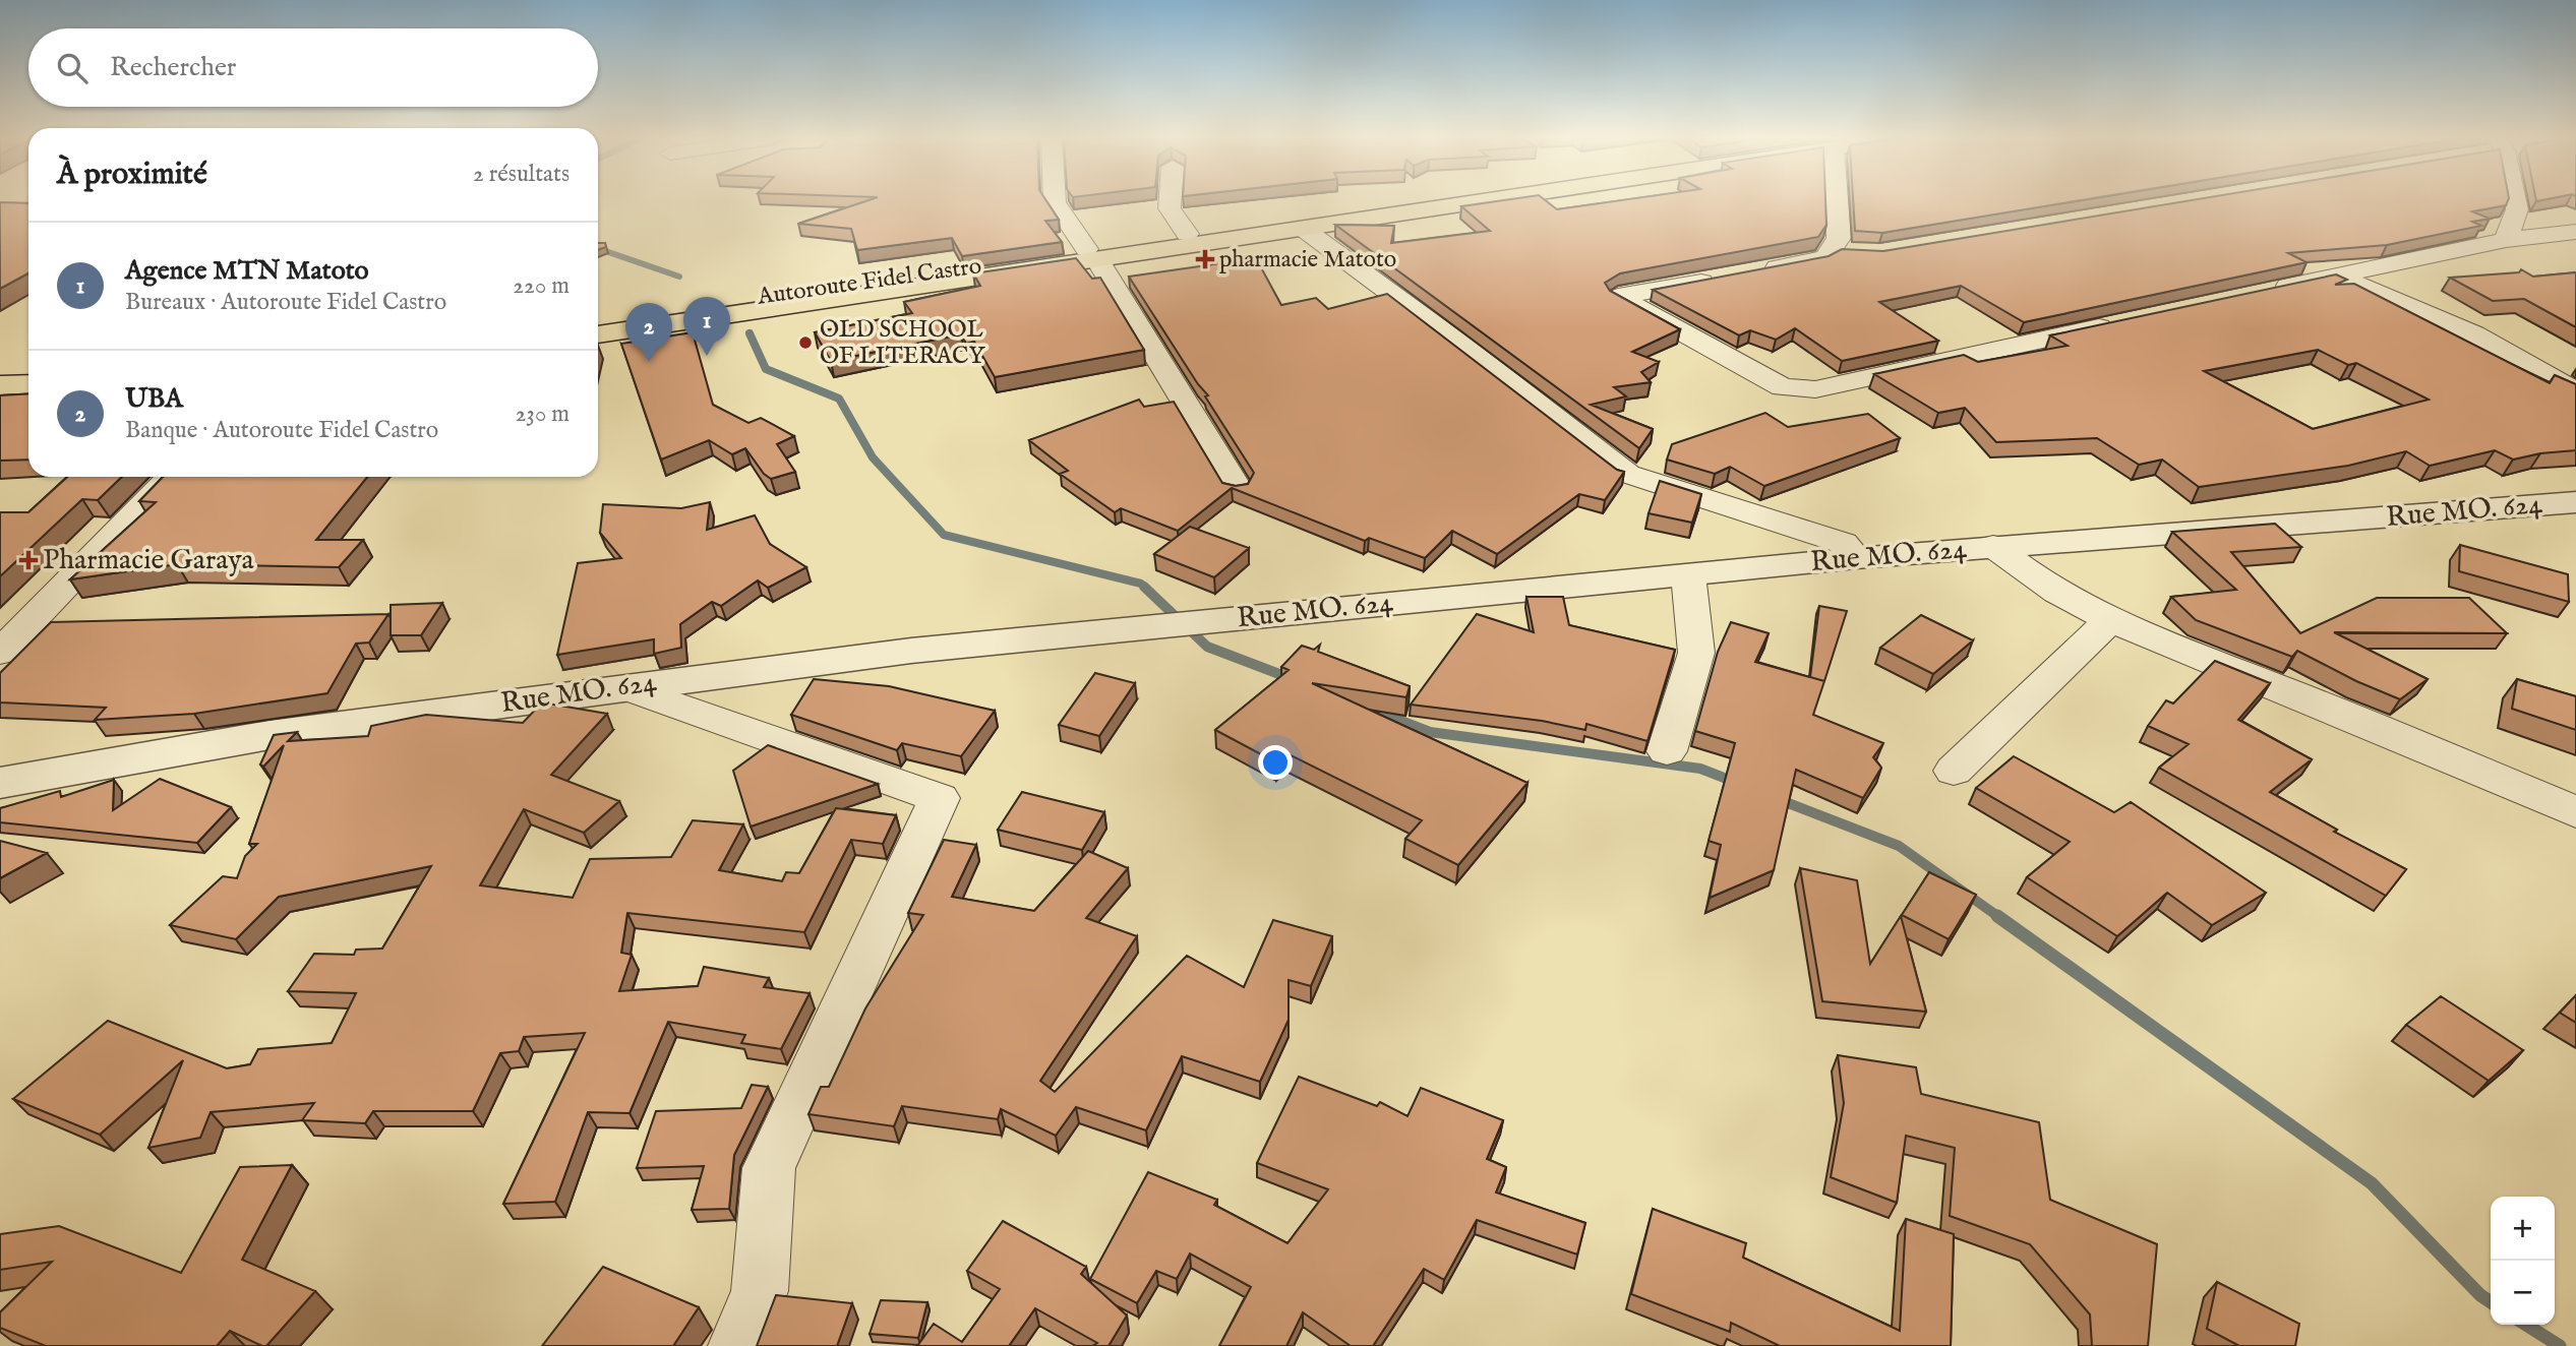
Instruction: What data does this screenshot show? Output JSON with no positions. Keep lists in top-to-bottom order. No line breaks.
{"streets":{"highway":["Autoroute Fidel Castro"],"street":["Rue MO. 624"]},"places":{"health":["pharmacie Matoto","Pharmacie Garaya"],"other":["OLD SCHOOL OF LITERACY"]},"page":{"search":"Rechercher","heading":["À proximité","2 résultats"],"list":[{"mark":"1","name":"Agence MTN Matoto","note":"Bureaux · Autoroute Fidel Castro","value":"220 m"},{"mark":"2","name":"UBA","note":"Banque · Autoroute Fidel Castro","value":"230 m"}],"pins":["1","2"],"map_buttons":["+","−"]}}
